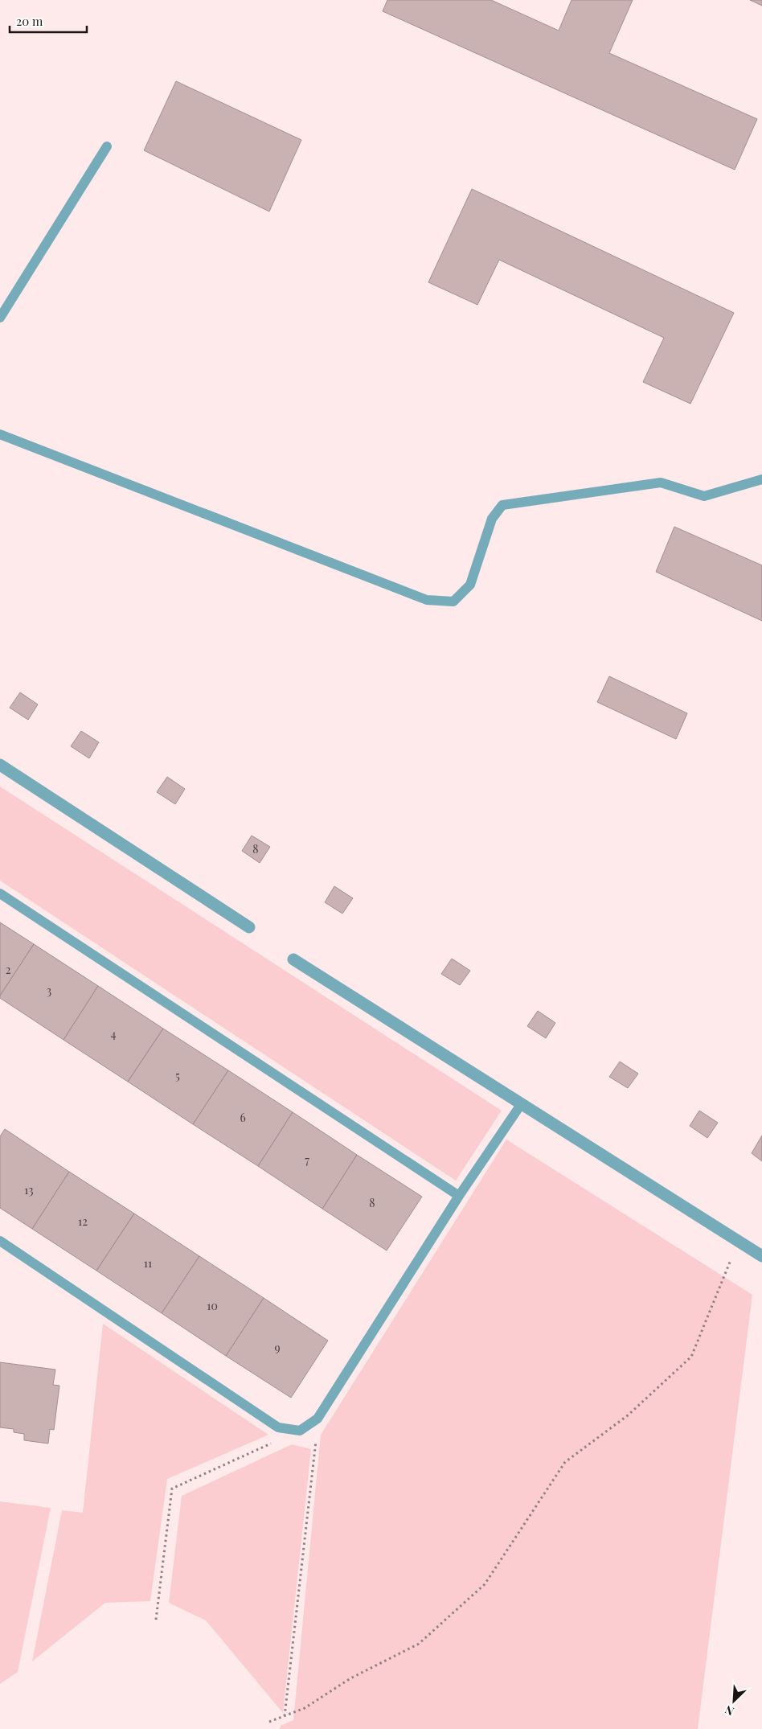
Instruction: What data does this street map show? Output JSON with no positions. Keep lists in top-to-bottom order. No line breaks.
{"house_numbers":["8","2","3","4","5","6","7","13","8","12","11","10","9"],"scale_bar":"20 m","north":"bottom left"}
